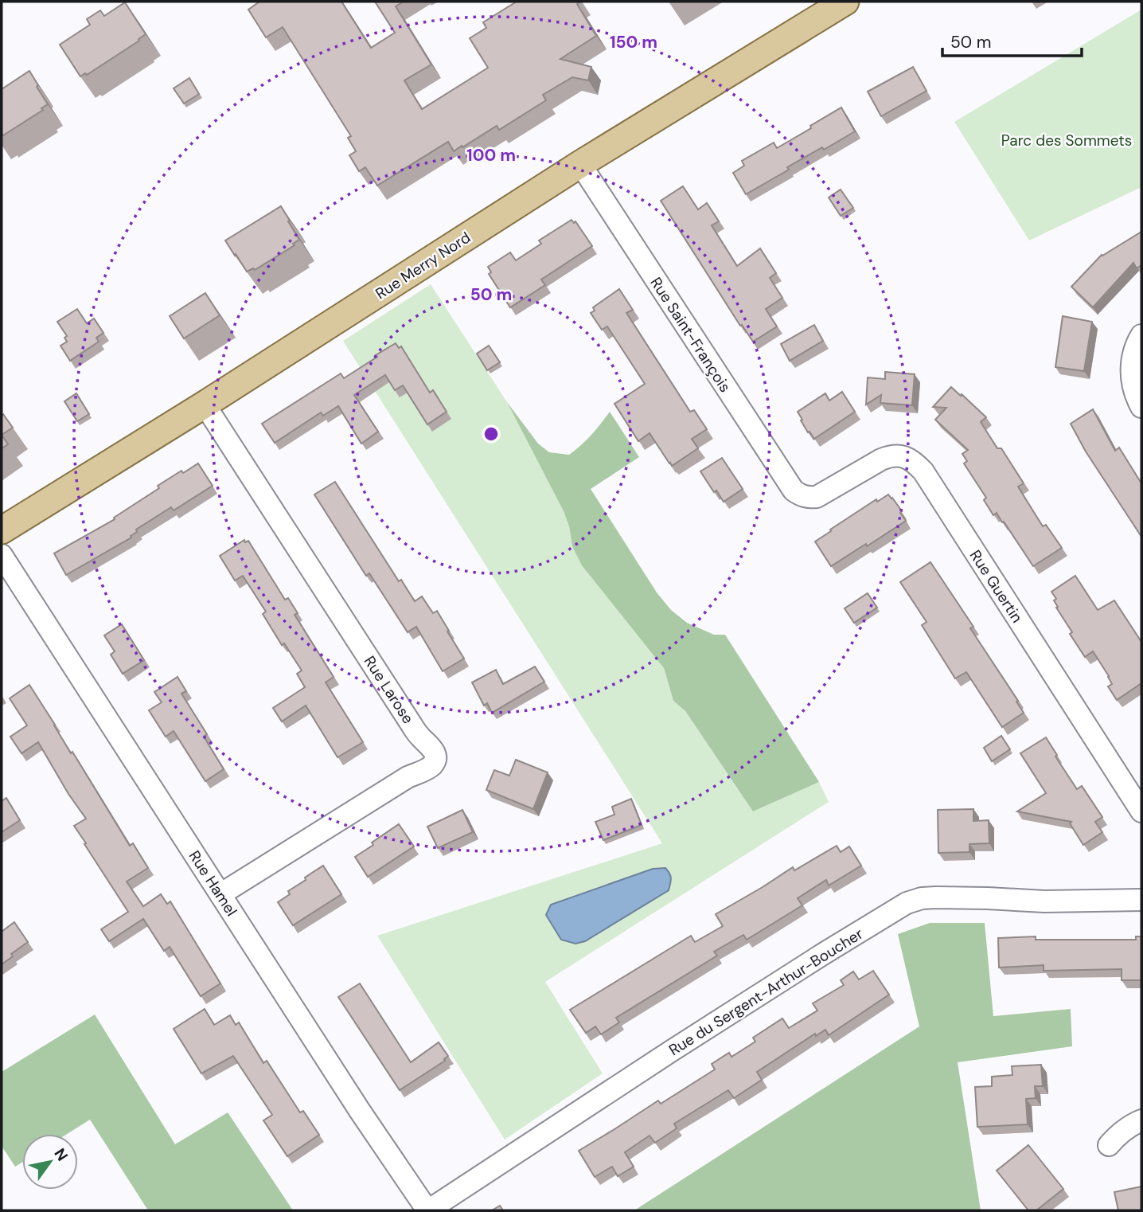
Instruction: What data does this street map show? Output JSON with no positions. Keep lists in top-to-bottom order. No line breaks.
{"streets":{"main road":["Rue Merry Nord"],"street":["Rue Saint-François","Rue Guertin","Rue Larose","Rue Hamel","Rue du Sergent-Arthur-Boucher"]},"crossings":[["Rue Merry Nord","Rue Saint-François"],["Rue Merry Nord","Rue Larose"],["Rue Saint-François","Rue Guertin"],["Rue Larose","Rue Hamel"],["Rue Hamel","Rue du Sergent-Arthur-Boucher"]],"parks":["Parc des Sommets"],"scale_bar":"50 m","north":"top right","rings":["150 m","100 m","50 m"]}
